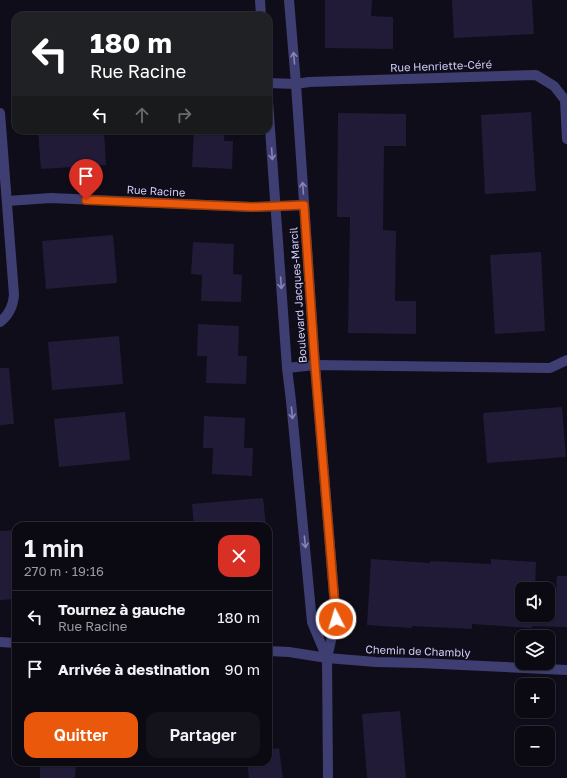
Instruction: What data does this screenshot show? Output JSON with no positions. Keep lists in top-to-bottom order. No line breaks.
{"streets":{"street":["Rue Henriette-Céré","Rue Racine","Boulevard Jacques-Marcil","Chemin de Chambly"]},"crossings":[["Rue Henriette-Céré","Boulevard Jacques-Marcil"],["Rue Racine","Boulevard Jacques-Marcil"],["Boulevard Jacques-Marcil","Chemin de Chambly"]],"page":{"turn":["180 m","Rue Racine"],"heading":["1 min","270 m · 19:16"],"map_buttons":["+","−"],"list":[{"name":"Tournez à gauche","note":"Rue Racine","value":"180 m"},{"name":"Arrivée à destination","value":"90 m"}],"buttons":["Quitter","Partager"]}}
